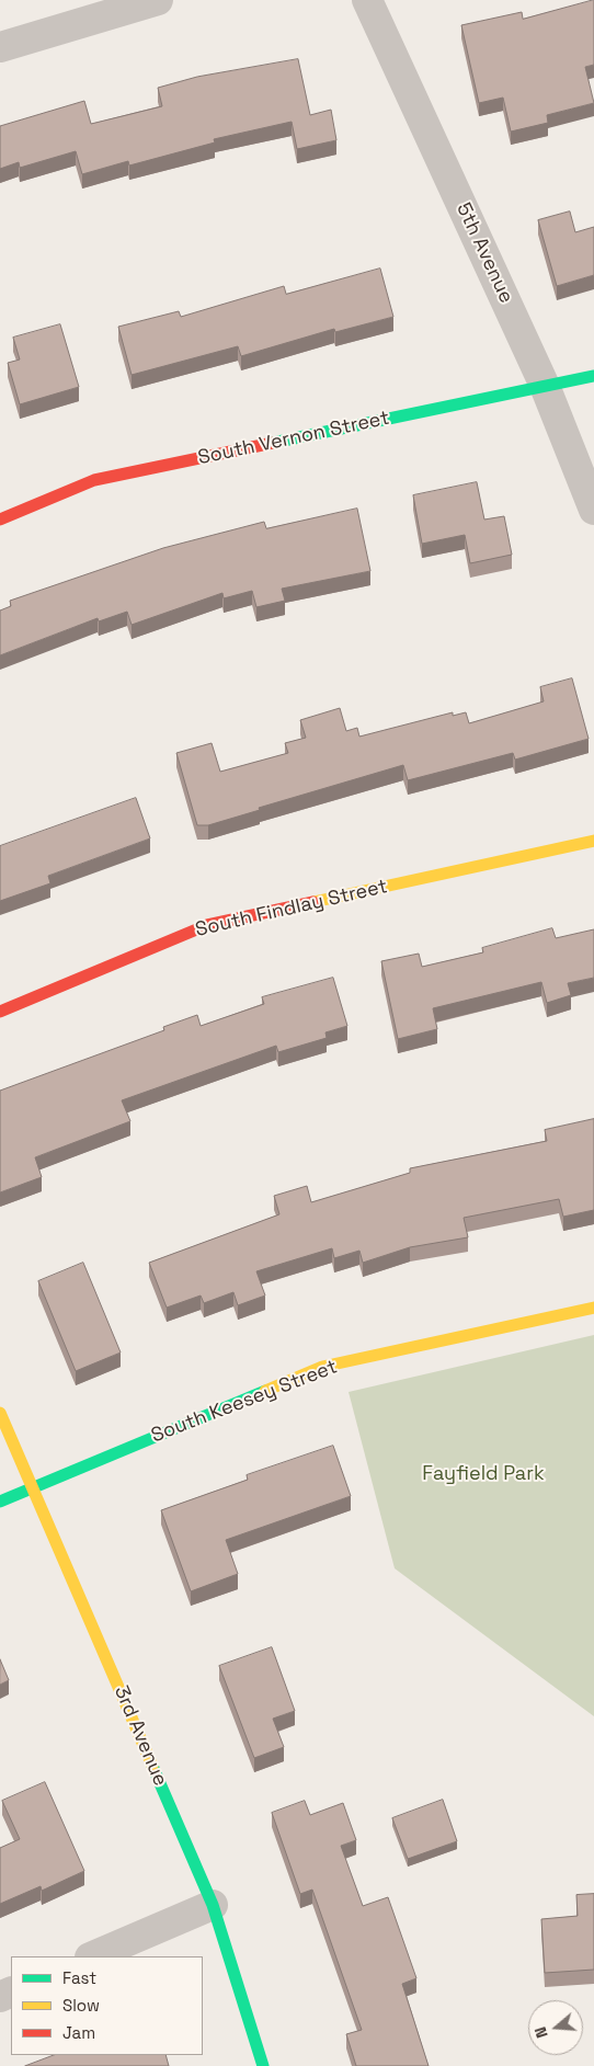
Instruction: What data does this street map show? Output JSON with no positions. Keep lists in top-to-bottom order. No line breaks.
{"streets":{"street":["5th Avenue","South Vernon Street","South Findlay Street","South Keesey Street","3rd Avenue"]},"crossings":[["5th Avenue","South Vernon Street"],["South Keesey Street","3rd Avenue"]],"parks":["Fayfield Park"],"legend":["Fast","Slow","Jam"],"north":"left"}
